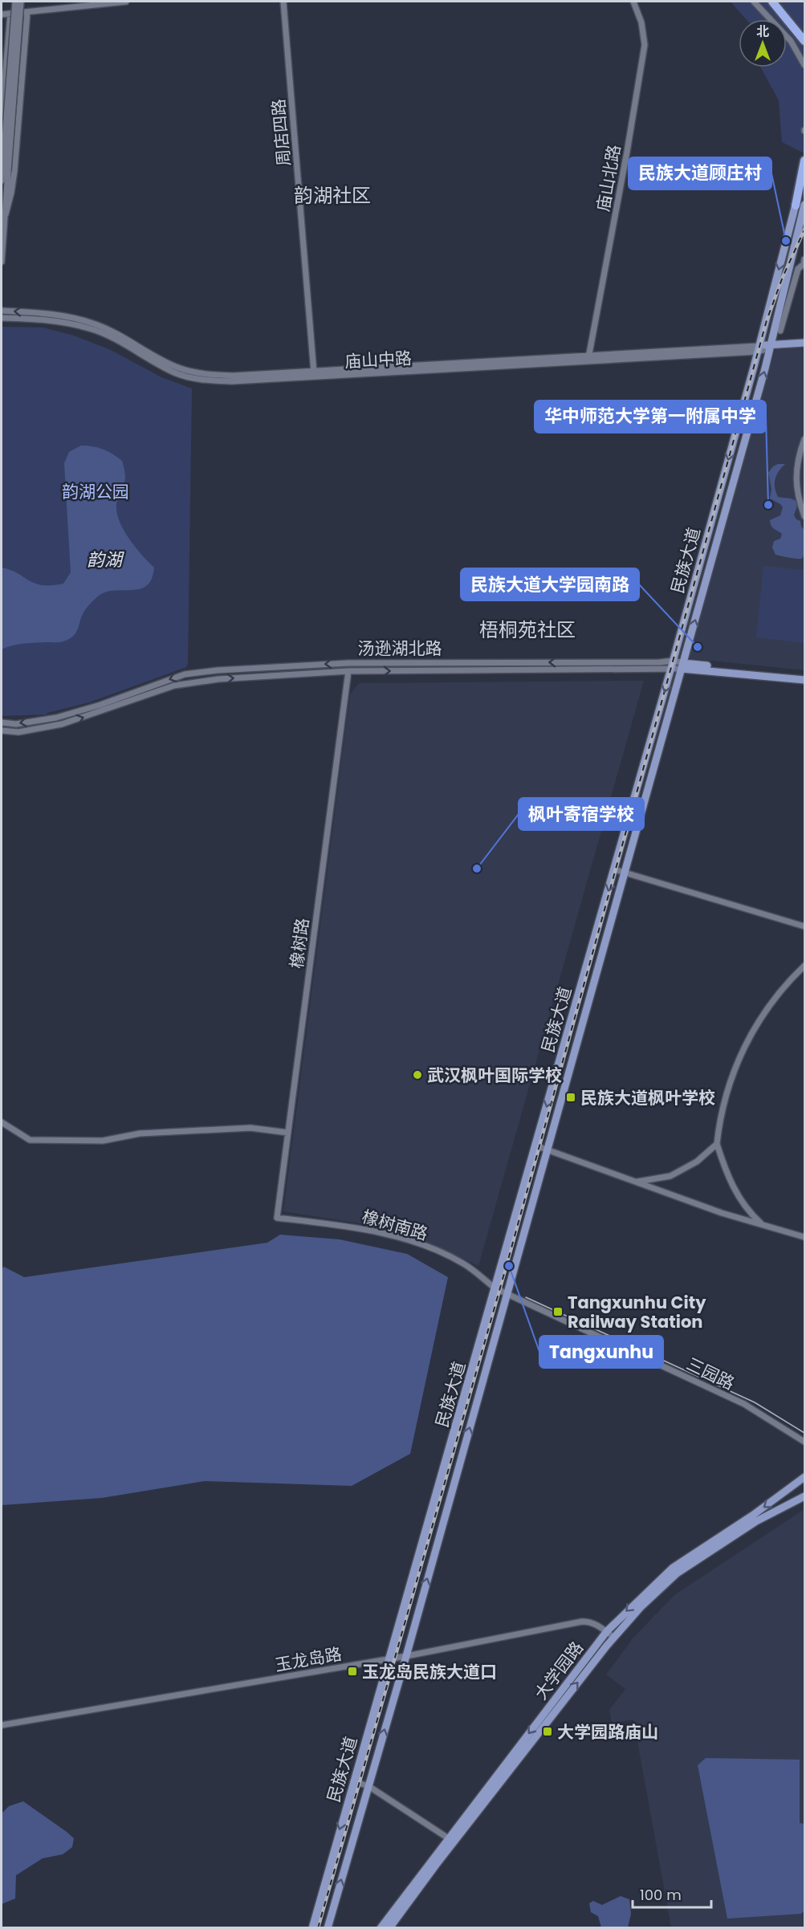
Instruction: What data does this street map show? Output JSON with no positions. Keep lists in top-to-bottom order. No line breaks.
{"streets":{"main road":["民族大道","汤逊湖北路","大学园路"],"street":["周店四路","庙山北路","庙山中路","橡树路","橡树南路","三园路","玉龙岛路"]},"crossings":[["周店四路","庙山中路"],["庙山北路","庙山中路"],["庙山中路","民族大道"],["民族大道","汤逊湖北路"],["民族大道","橡树南路"],["民族大道","三园路"],["民族大道","玉龙岛路"],["汤逊湖北路","橡树路"],["橡树路","橡树南路"],["橡树南路","三园路"],["玉龙岛路","大学园路"]],"districts":["韵湖社区","梧桐苑社区"],"water":["韵湖"],"parks":["韵湖公园"],"places":{"other":["民族大道顾庄村","华中师范大学第一附属中学","民族大道大学园南路","枫叶寄宿学校","武汉枫叶国际学校","Tangxunhu"],"transit":["民族大道枫叶学校","Tangxunhu City Railway Station","玉龙岛民族大道口","大学园路庙山"]},"scale_bar":"100 m","north":"top"}
